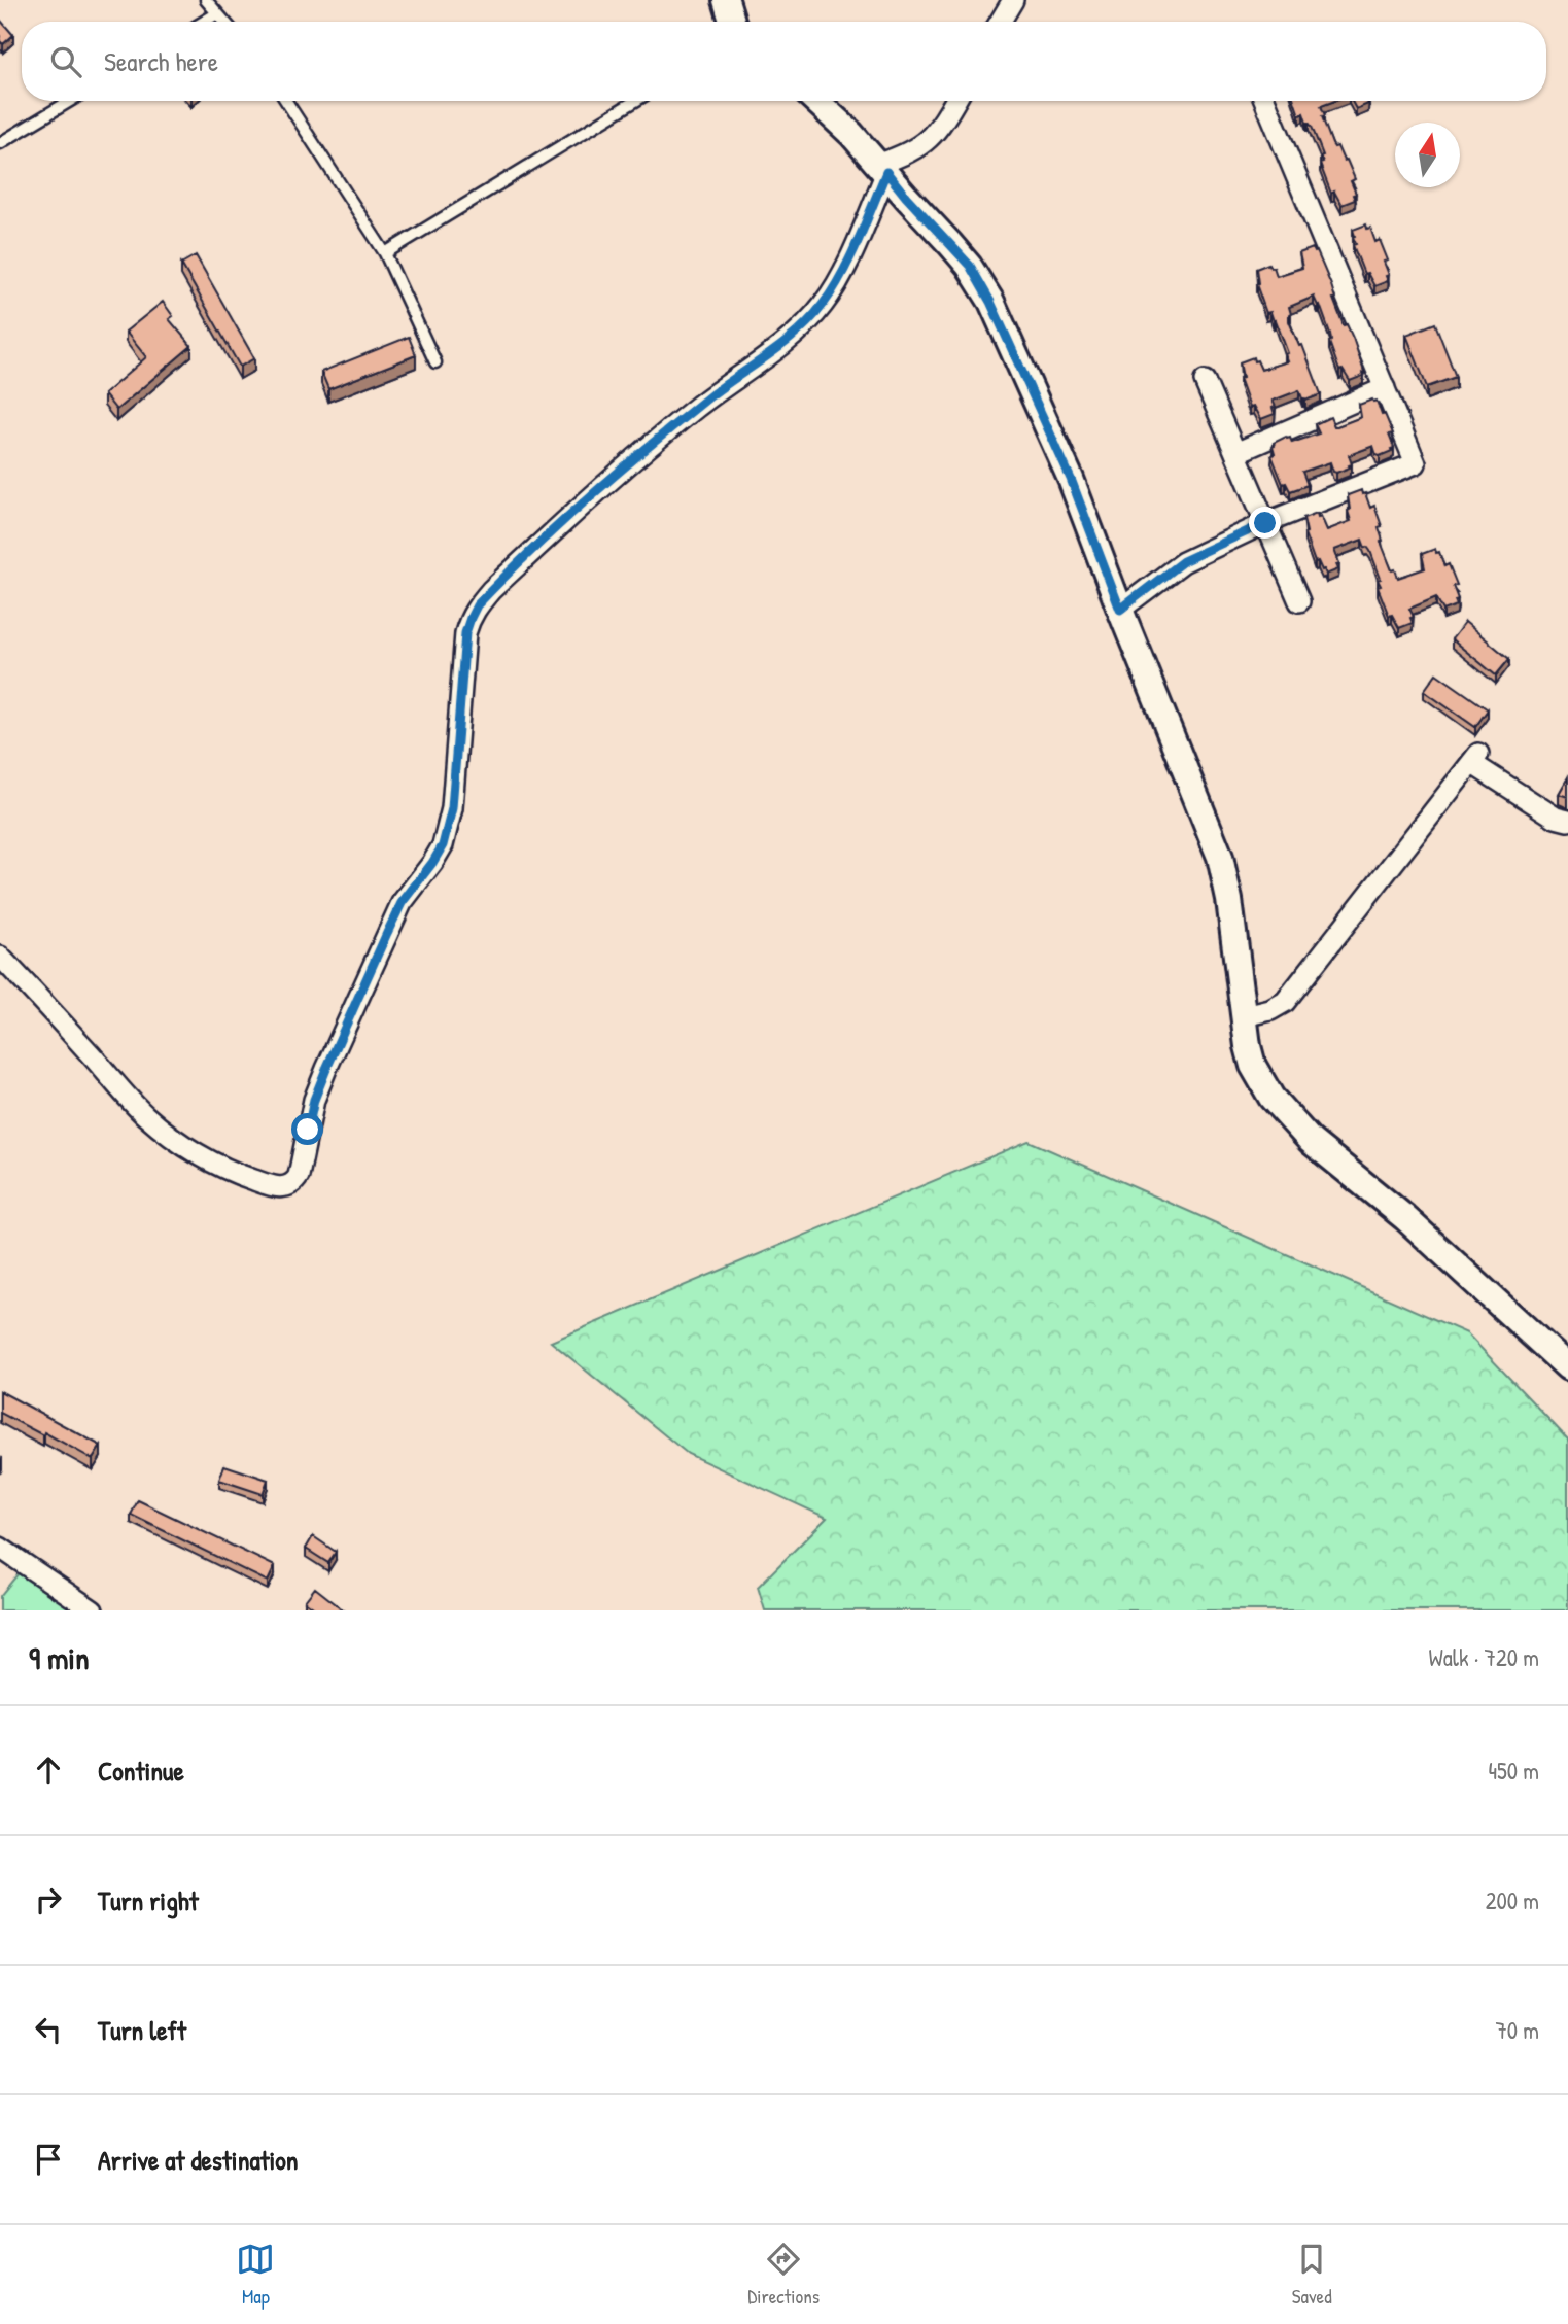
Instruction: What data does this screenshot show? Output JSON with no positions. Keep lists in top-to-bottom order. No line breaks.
{"north":"top","page":{"search":"Search here","heading":["9 min","Walk · 720 m"],"list":[["Continue","450 m"],["Turn right","200 m"],["Turn left","70 m"],"Arrive at destination"],"nav":["Map","Directions","Saved"]}}
